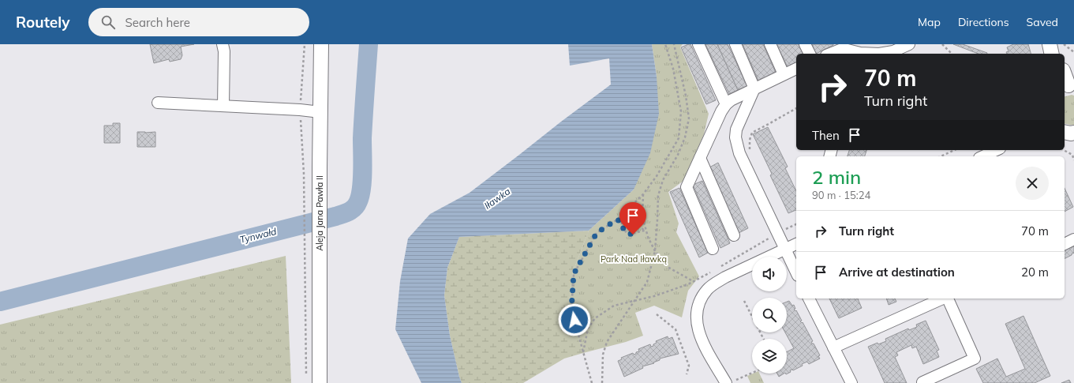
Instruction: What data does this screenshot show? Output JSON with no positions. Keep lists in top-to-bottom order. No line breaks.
{"streets":{"main road":["Aleja Jana Pawła II"]},"water":["Iławka","Tynwałd"],"parks":["Park Nad Iławką"],"page":{"header":"Routely","search":"Search here","nav":["Map","Directions","Saved"],"turn":["70 m","Turn right"],"then":"Then","heading":["2 min","90 m · 15:24"],"list":[{"name":"Turn right","value":"70 m"},{"name":"Arrive at destination","value":"20 m"}]}}
